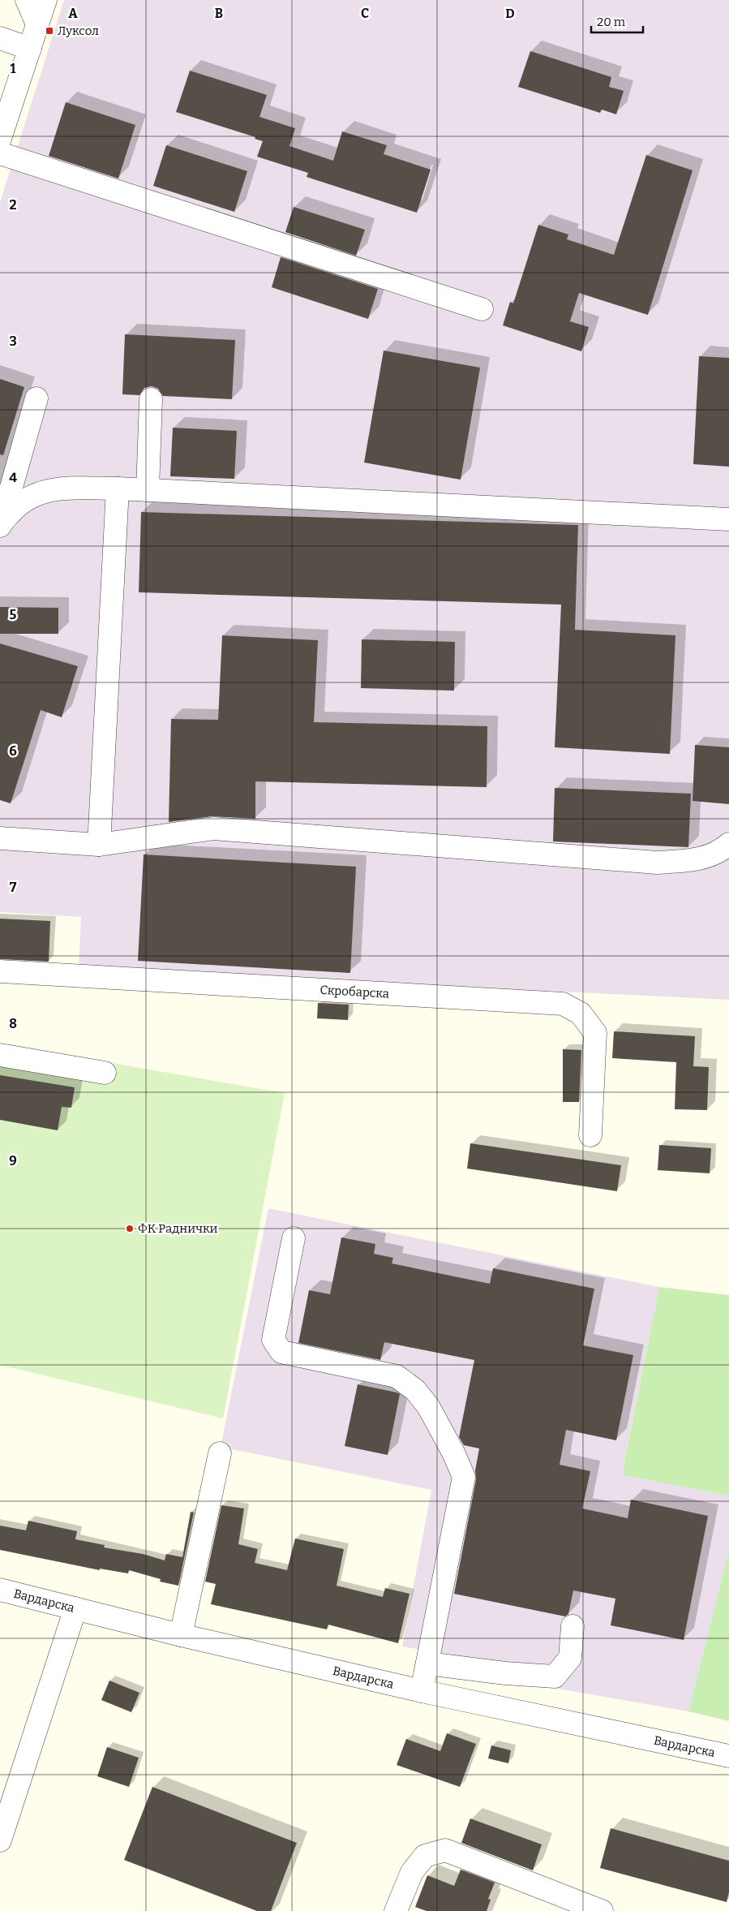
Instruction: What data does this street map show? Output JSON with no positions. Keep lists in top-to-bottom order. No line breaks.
{"streets":{"street":["Скробарска","Вардарска"]},"places":{"transit":["Луксол"],"other":["ФК Раднички"]},"scale_bar":"20 m","grid":{"columns":["A","B","C","D"],"rows":["1","2","3","4","5","6","7","8","9"]}}
